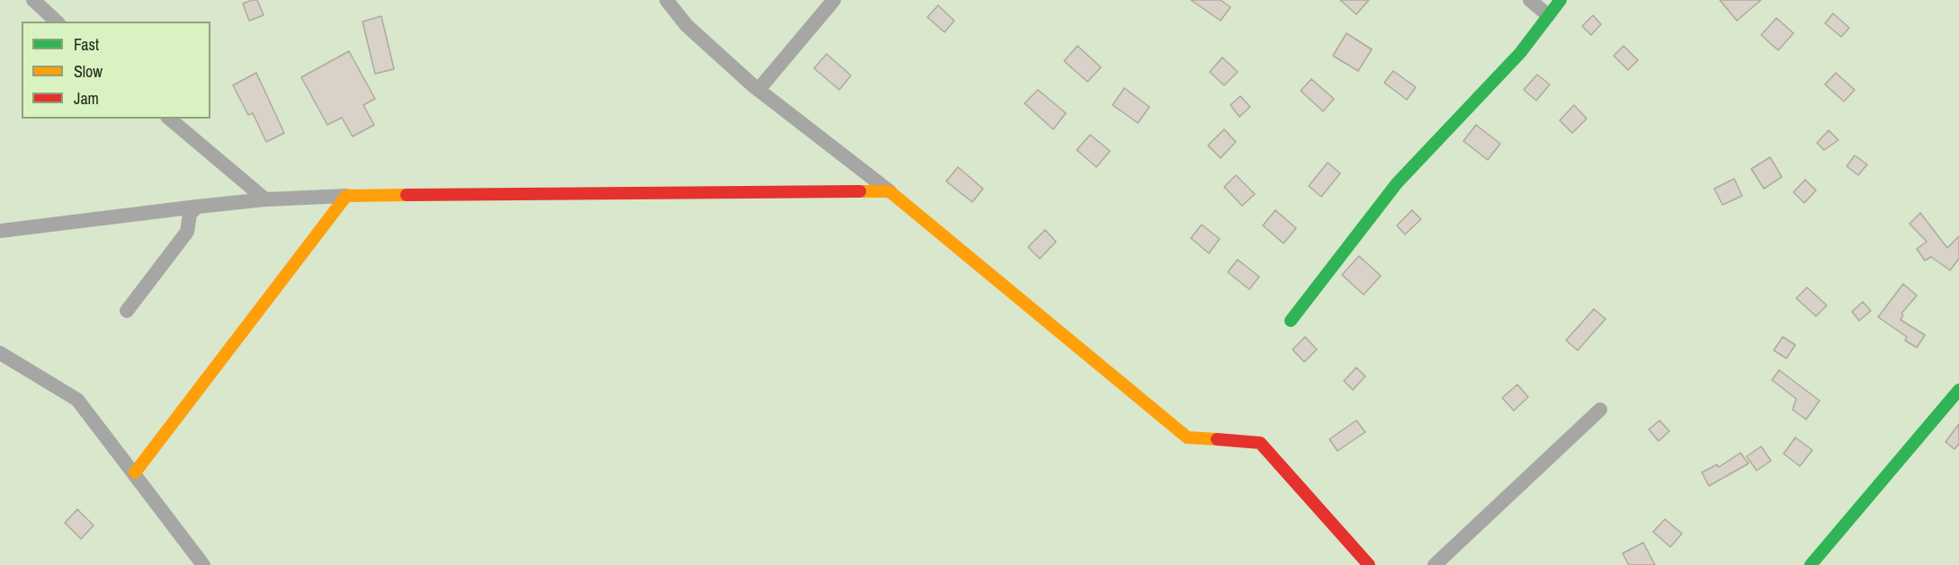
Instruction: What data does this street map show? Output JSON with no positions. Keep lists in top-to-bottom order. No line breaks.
{"legend":["Fast","Slow","Jam"]}
